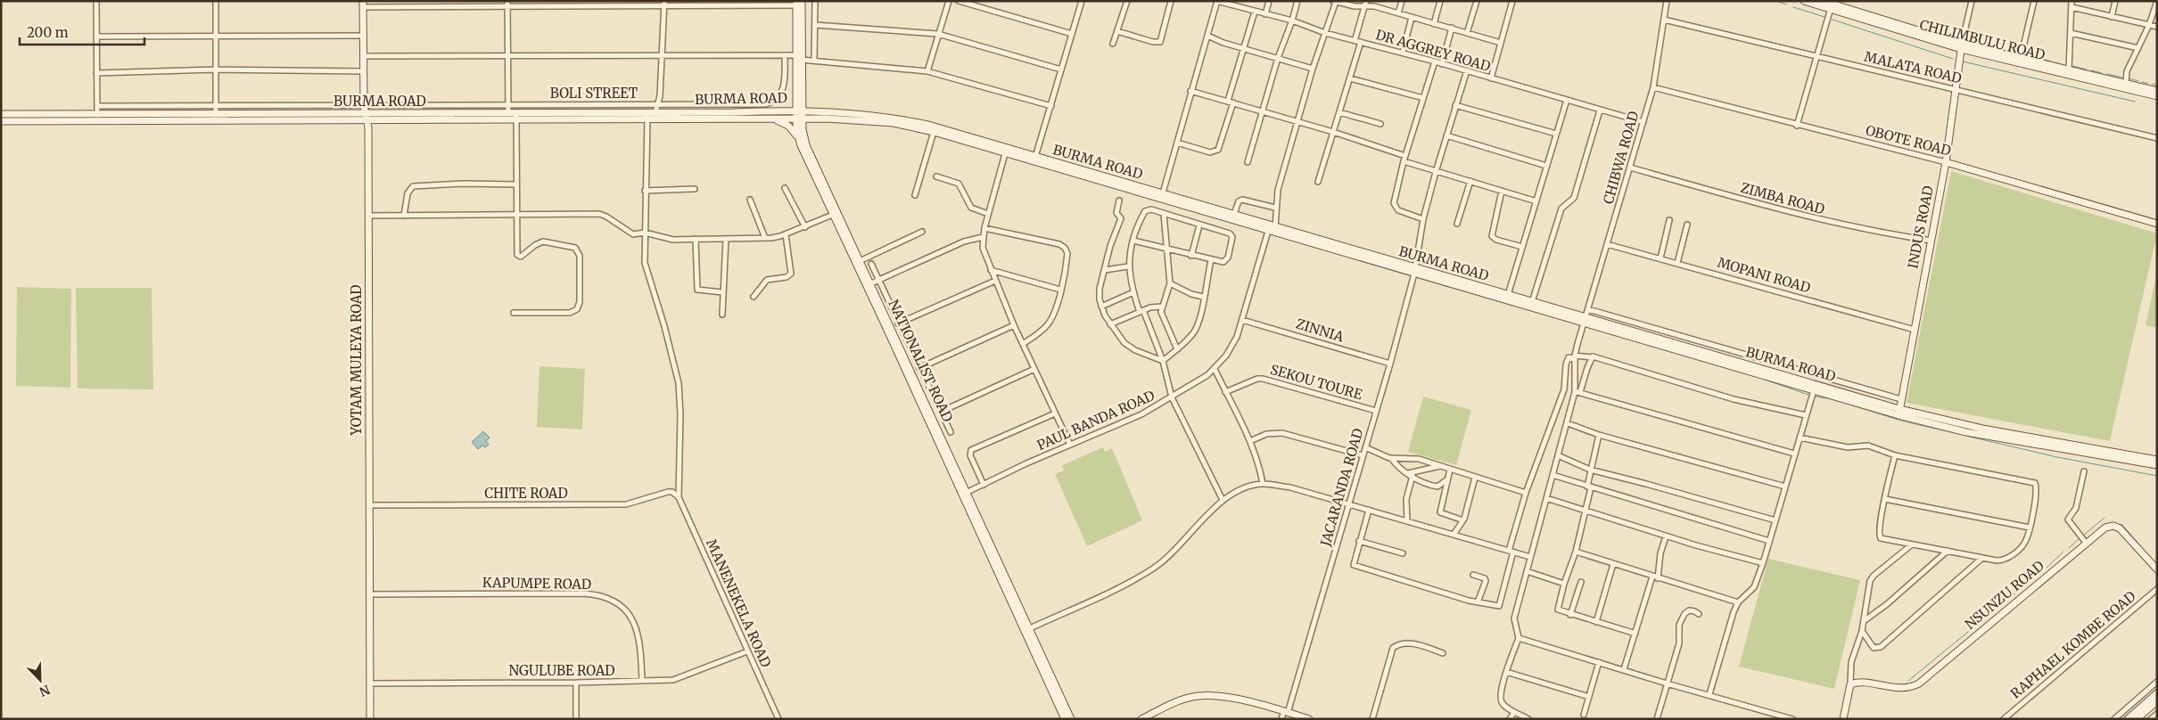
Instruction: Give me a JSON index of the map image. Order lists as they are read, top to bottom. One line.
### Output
{"streets":{"main road":["CHILIMBULU ROAD","BURMA ROAD","OBOTE ROAD","INDUS ROAD","YOTAM MULEYA ROAD","NATIONALIST ROAD","NSUNZU ROAD"],"street":["DR AGGREY ROAD","MALATA ROAD","BOLI STREET","CHIBWA ROAD","ZIMBA ROAD","MOPANI ROAD","ZINNIA","SEKOU TOURE","PAUL BANDA ROAD","JACARANDA ROAD","CHITE ROAD","KAPUMPE ROAD","MANENEKELA ROAD","RAPHAEL KOMBE ROAD","NGULUBE ROAD"]},"crossings":[["CHILIMBULU ROAD","INDUS ROAD"],["DR AGGREY ROAD","CHIBWA ROAD"],["DR AGGREY ROAD","PAUL BANDA ROAD"],["DR AGGREY ROAD","JACARANDA ROAD"],["MALATA ROAD","CHIBWA ROAD"],["MALATA ROAD","INDUS ROAD"],["BOLI STREET","YOTAM MULEYA ROAD"],["BURMA ROAD","CHIBWA ROAD"],["BURMA ROAD","INDUS ROAD"],["BURMA ROAD","YOTAM MULEYA ROAD"],["BURMA ROAD","NATIONALIST ROAD"],["BURMA ROAD","PAUL BANDA ROAD"],["BURMA ROAD","JACARANDA ROAD"],["OBOTE ROAD","CHIBWA ROAD"],["OBOTE ROAD","INDUS ROAD"],["CHIBWA ROAD","ZIMBA ROAD"],["CHIBWA ROAD","MOPANI ROAD"],["ZIMBA ROAD","INDUS ROAD"],["INDUS ROAD","MOPANI ROAD"],["ZINNIA","PAUL BANDA ROAD"],["ZINNIA","JACARANDA ROAD"],["YOTAM MULEYA ROAD","CHITE ROAD"],["YOTAM MULEYA ROAD","KAPUMPE ROAD"],["YOTAM MULEYA ROAD","NGULUBE ROAD"],["NATIONALIST ROAD","PAUL BANDA ROAD"],["SEKOU TOURE","JACARANDA ROAD"],["CHITE ROAD","MANENEKELA ROAD"],["KAPUMPE ROAD","NGULUBE ROAD"],["MANENEKELA ROAD","NGULUBE ROAD"]],"scale_bar":"200 m","north":"bottom right"}
